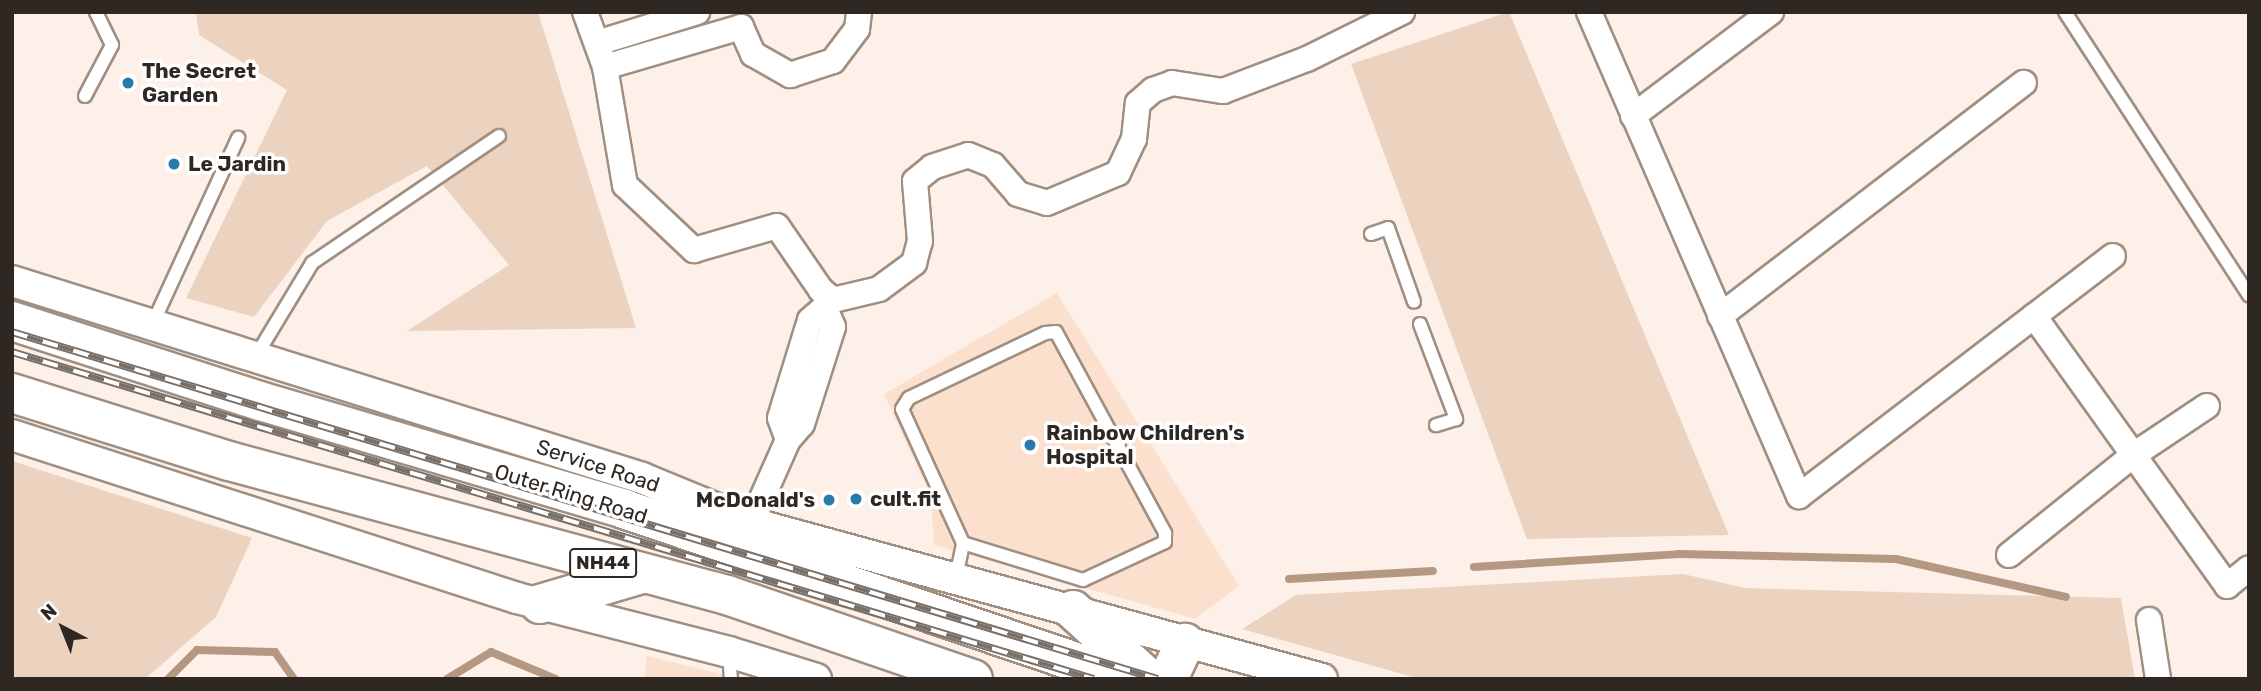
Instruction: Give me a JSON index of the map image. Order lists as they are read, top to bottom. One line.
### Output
{"streets":{"highway":["Outer Ring Road","NH44"],"street":["Service Road"]},"places":["The Secret Garden","Le Jardin","Rainbow Children's Hospital","cult.fit","McDonald's"],"north":"top left"}
